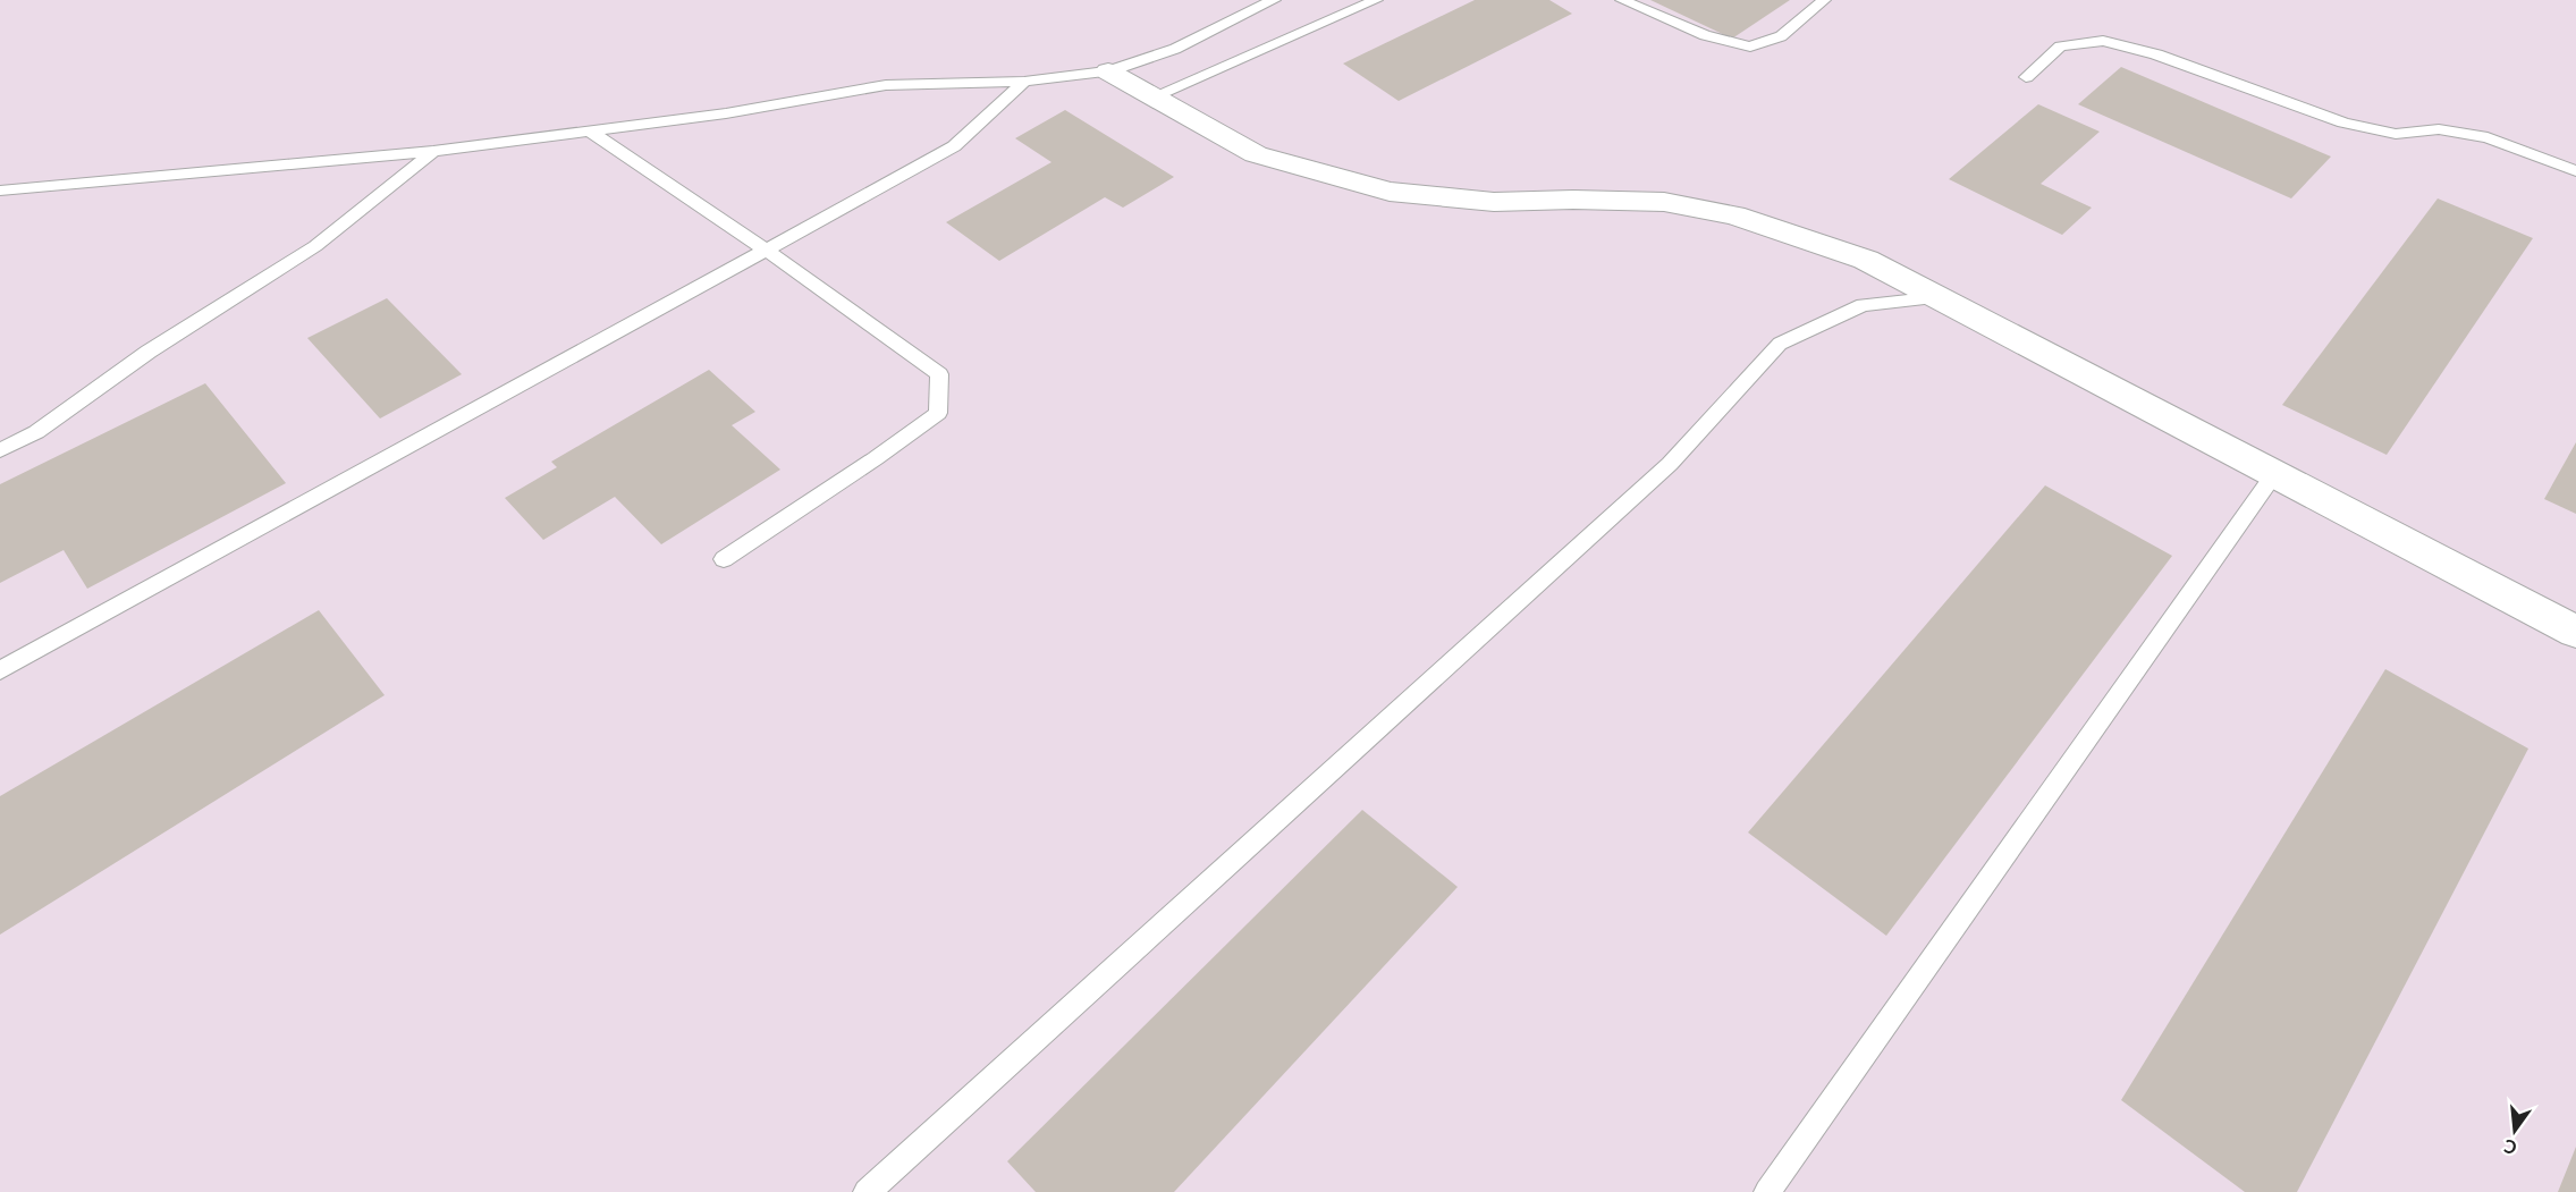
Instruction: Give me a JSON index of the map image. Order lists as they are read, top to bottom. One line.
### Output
{"north":"bottom"}
